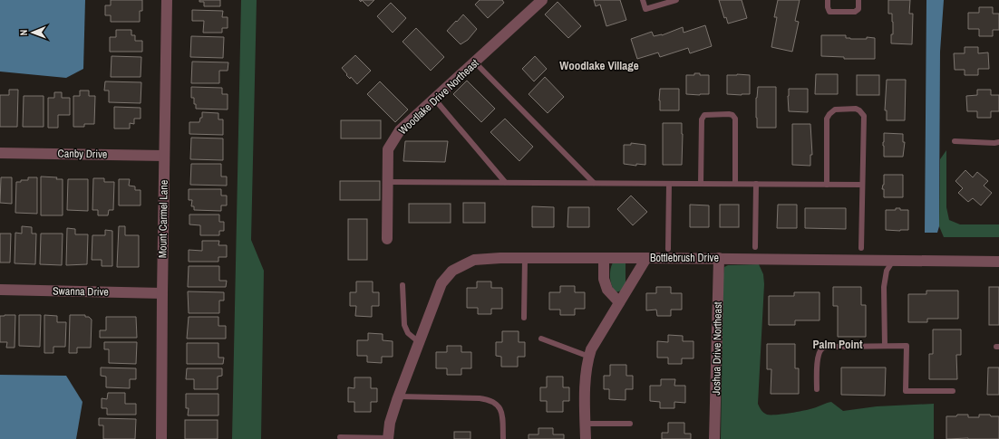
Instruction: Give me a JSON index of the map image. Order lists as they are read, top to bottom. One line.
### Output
{"streets":{"street":["Woodlake Drive Northeast","Canby Drive","Mount Carmel Lane","Bottlebrush Drive","Swanna Drive","Joshua Drive Northeast"]},"crossings":[["Canby Drive","Mount Carmel Lane"],["Mount Carmel Lane","Swanna Drive"],["Bottlebrush Drive","Joshua Drive Northeast"]],"districts":["Woodlake Village","Palm Point"],"north":"left"}
